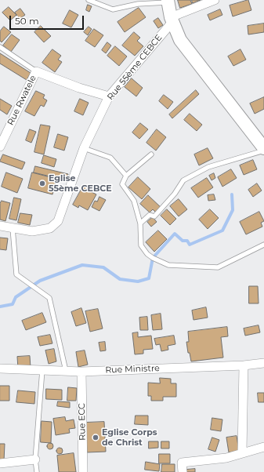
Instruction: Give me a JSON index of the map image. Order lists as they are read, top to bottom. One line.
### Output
{"streets":{"street":["Rue 55ème CEBCE","Rue Rwatele","Rue Ministre","Rue ECC"]},"crossings":[["Rue Ministre","Rue ECC"]],"places":["Eglise 55ème CEBCE","Eglise Corps de Christ"],"scale_bar":"50 m"}
